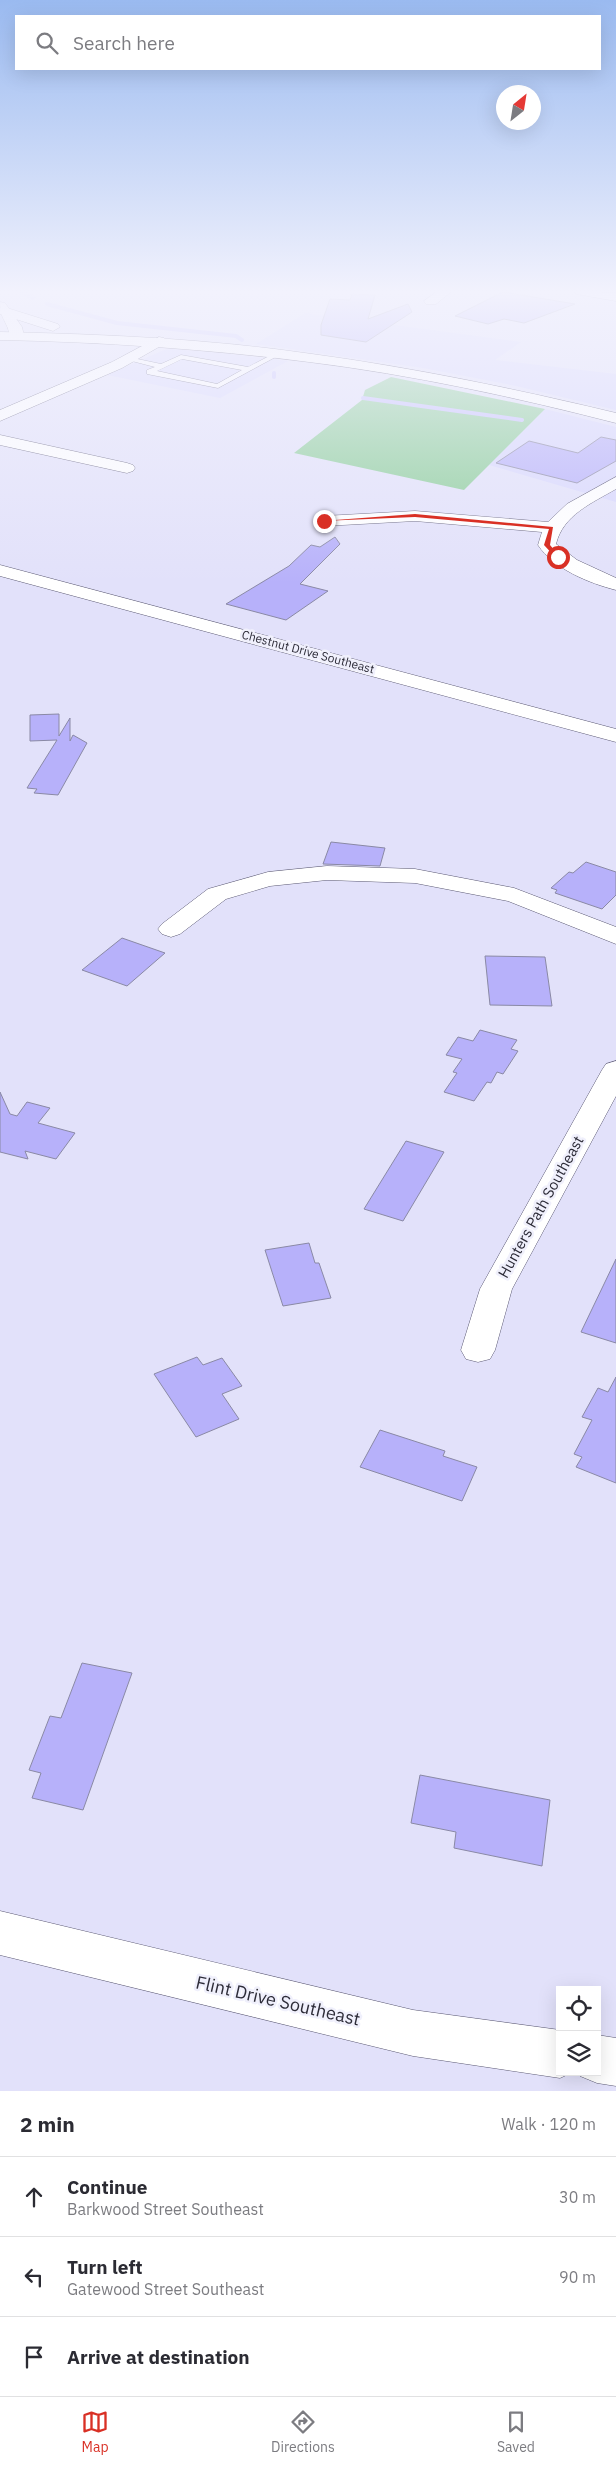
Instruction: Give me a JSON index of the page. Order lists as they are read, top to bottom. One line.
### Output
{"streets":{"street":["Chestnut Drive Southeast","Hunters Path Southeast","Flint Drive Southeast"]},"north":"top right","page":{"search":"Search here","heading":["2 min","Walk · 120 m"],"list":[["Continue","Barkwood Street Southeast","30 m"],["Turn left","Gatewood Street Southeast","90 m"],"Arrive at destination"],"nav":["Map","Directions","Saved"]}}
